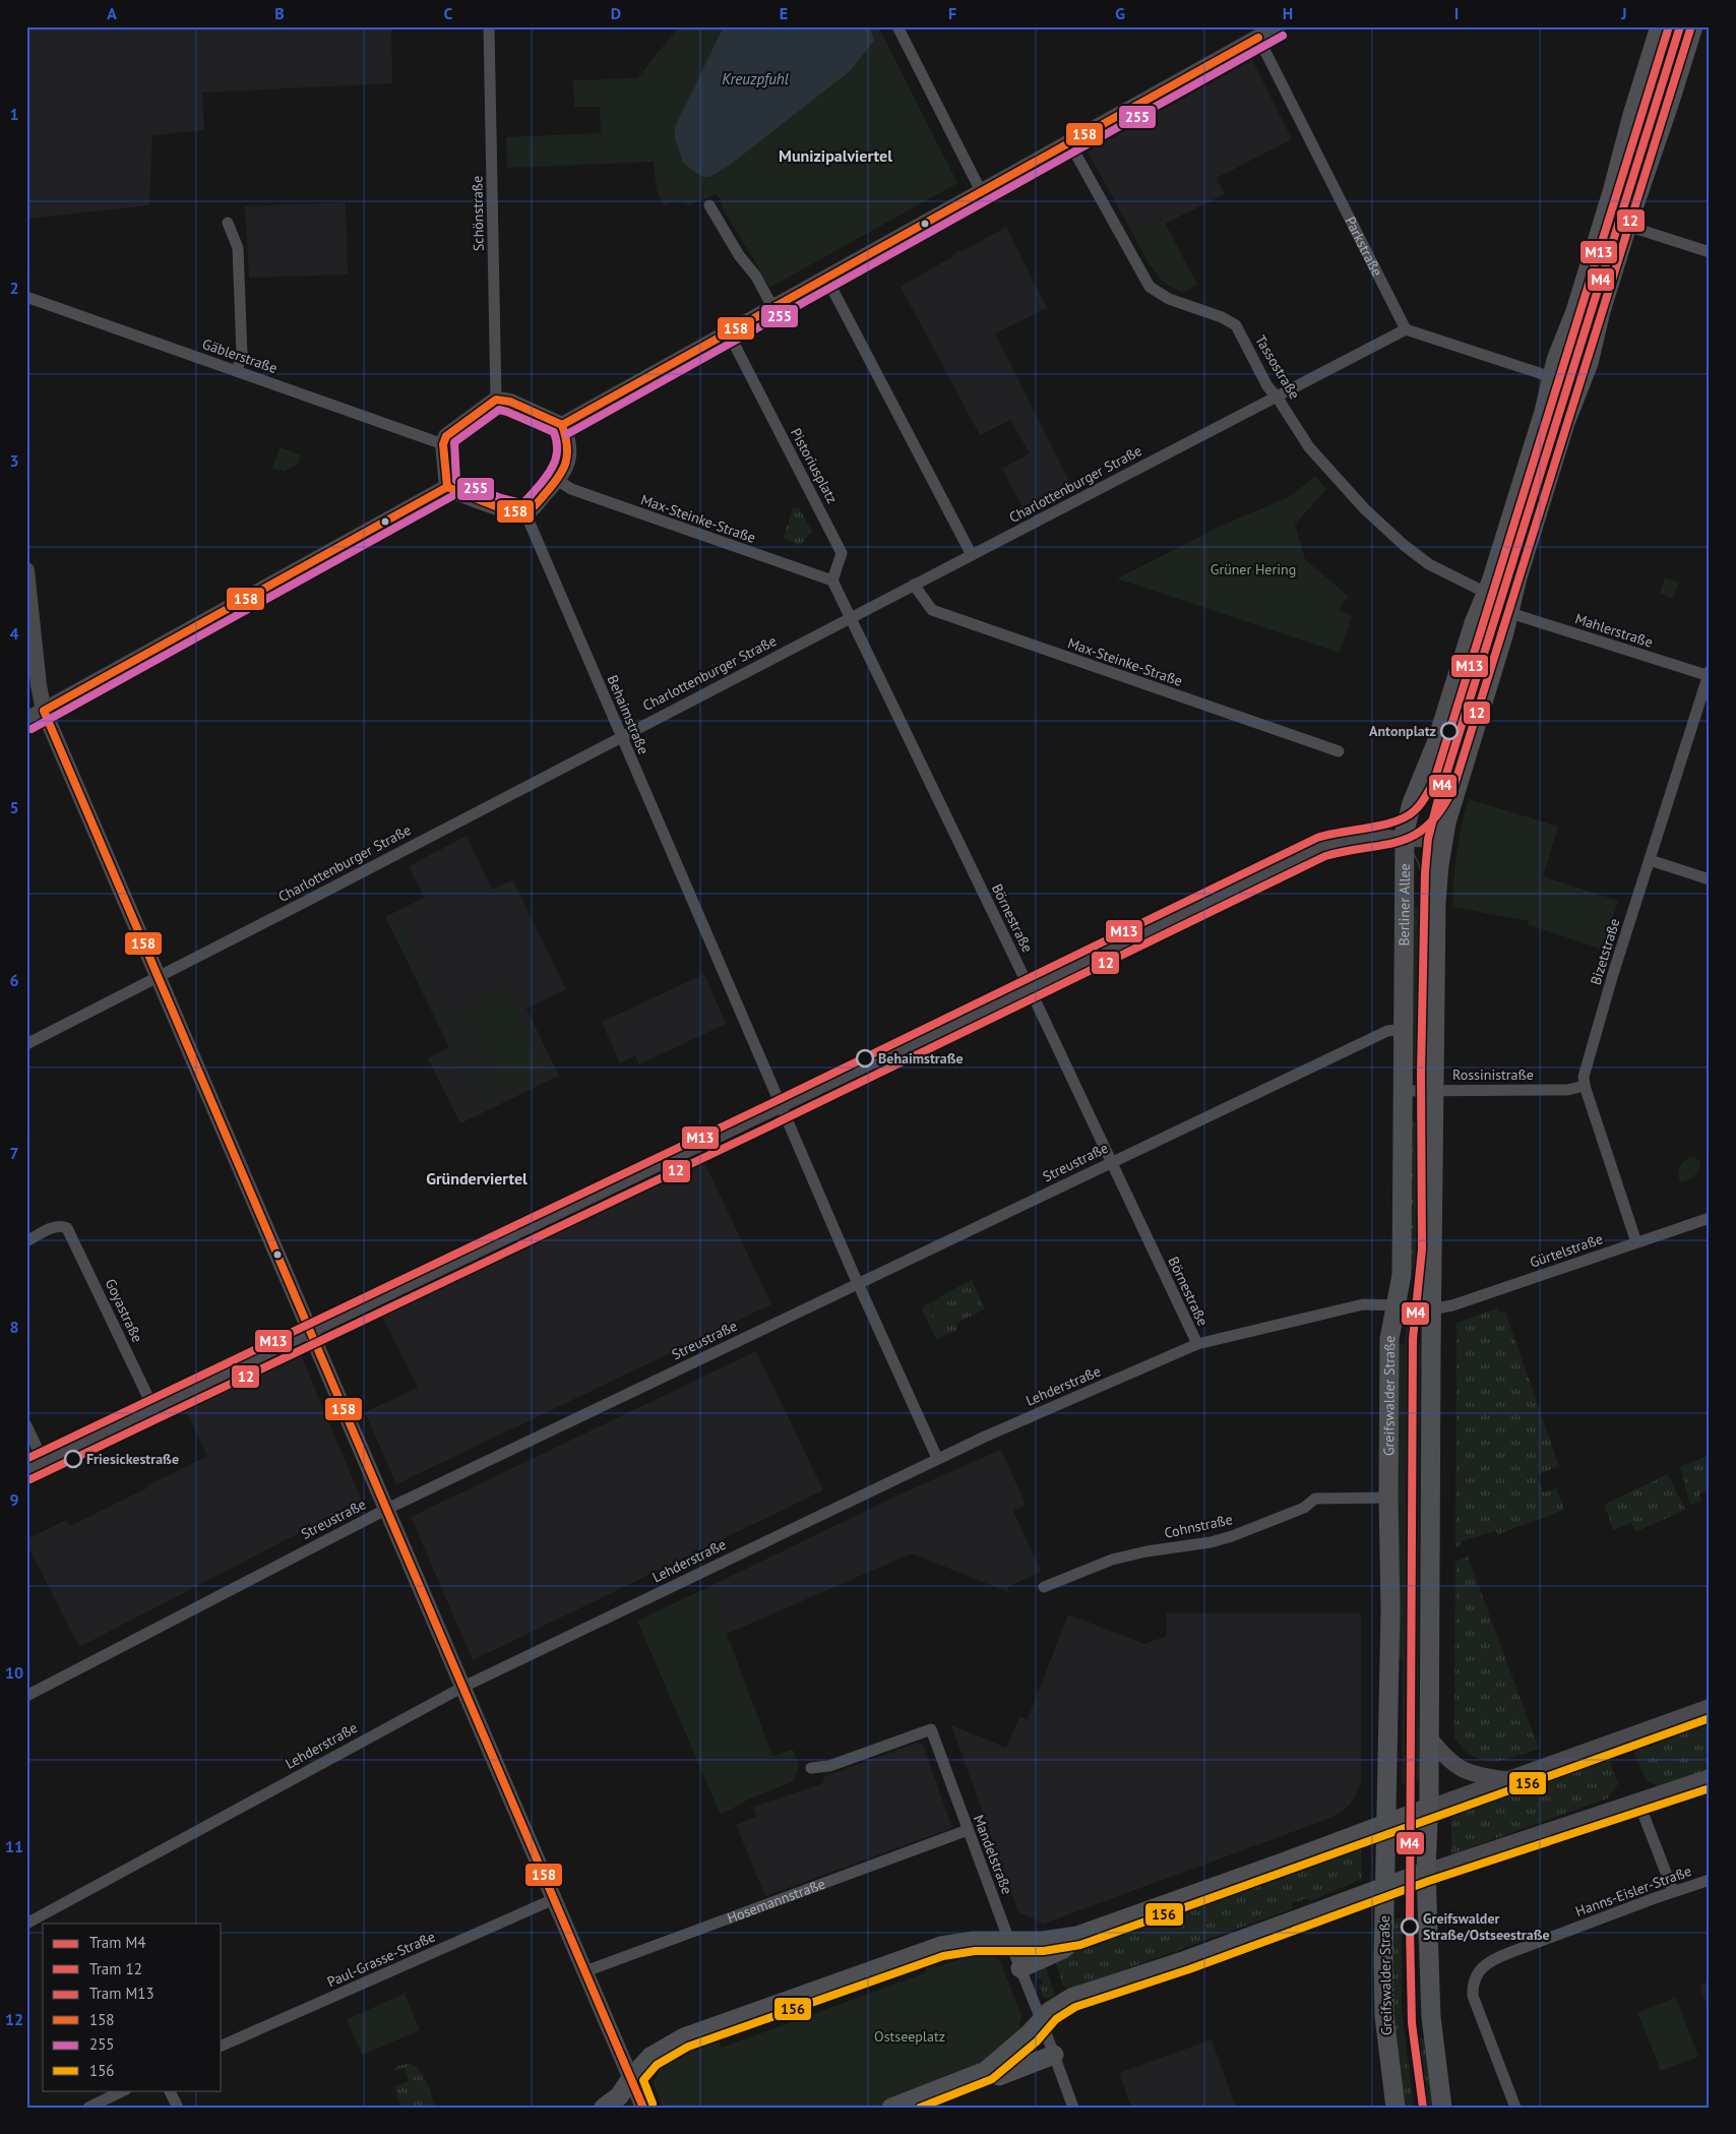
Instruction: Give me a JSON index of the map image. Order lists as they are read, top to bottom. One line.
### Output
{"streets":{"main road":["Berliner Allee","Greifswalder Straße"],"street":["Schönstraße","Parkstraße","Gäblerstraße","Tassostraße","Pistoriusplatz","Charlottenburger Straße","Max-Steinke-Straße","Mahlerstraße","Behaimstraße","Börnestraße","Bizetstraße","Rossinistraße","Streustraße","Gürtelstraße","Goyastraße","Lehderstraße","Cohnstraße","Mandelstraße","Hanns-Eisler-Straße","Hosemannstraße","Paul-Grasse-Straße"]},"crossings":[["Schönstraße","Gäblerstraße"],["Schönstraße","Max-Steinke-Straße"],["Schönstraße","Behaimstraße"],["Parkstraße","Charlottenburger Straße"],["Gäblerstraße","Max-Steinke-Straße"],["Gäblerstraße","Behaimstraße"],["Tassostraße","Charlottenburger Straße"],["Tassostraße","Berliner Allee"],["Pistoriusplatz","Max-Steinke-Straße"],["Charlottenburger Straße","Max-Steinke-Straße"],["Charlottenburger Straße","Behaimstraße"],["Charlottenburger Straße","Börnestraße"],["Max-Steinke-Straße","Behaimstraße"],["Mahlerstraße","Bizetstraße"],["Behaimstraße","Streustraße"],["Behaimstraße","Lehderstraße"],["Berliner Allee","Rossinistraße"],["Berliner Allee","Streustraße"],["Berliner Allee","Lehderstraße"],["Berliner Allee","Greifswalder Straße"],["Börnestraße","Streustraße"],["Börnestraße","Lehderstraße"],["Bizetstraße","Rossinistraße"],["Bizetstraße","Gürtelstraße"],["Lehderstraße","Greifswalder Straße"],["Greifswalder Straße","Cohnstraße"],["Mandelstraße","Hosemannstraße"]],"districts":["Munizipalviertel","Gründerviertel"],"water":["Kreuzpfuhl"],"parks":["Grüner Hering","Ostseeplatz"],"places":["Antonplatz","Behaimstraße","Friesickestraße","Greifswalder Straße/Ostseestraße"],"lines":["tram line M4","tram line M13","tram line 12","transit line 255","transit line 158","transit line 156"],"legend":["Tram M4","Tram 12","Tram M13","158","255","156"],"grid":{"columns":["A","B","C","D","E","F","G","H","I","J"],"rows":["1","2","3","4","5","6","7","8","9","10","11","12"]}}
